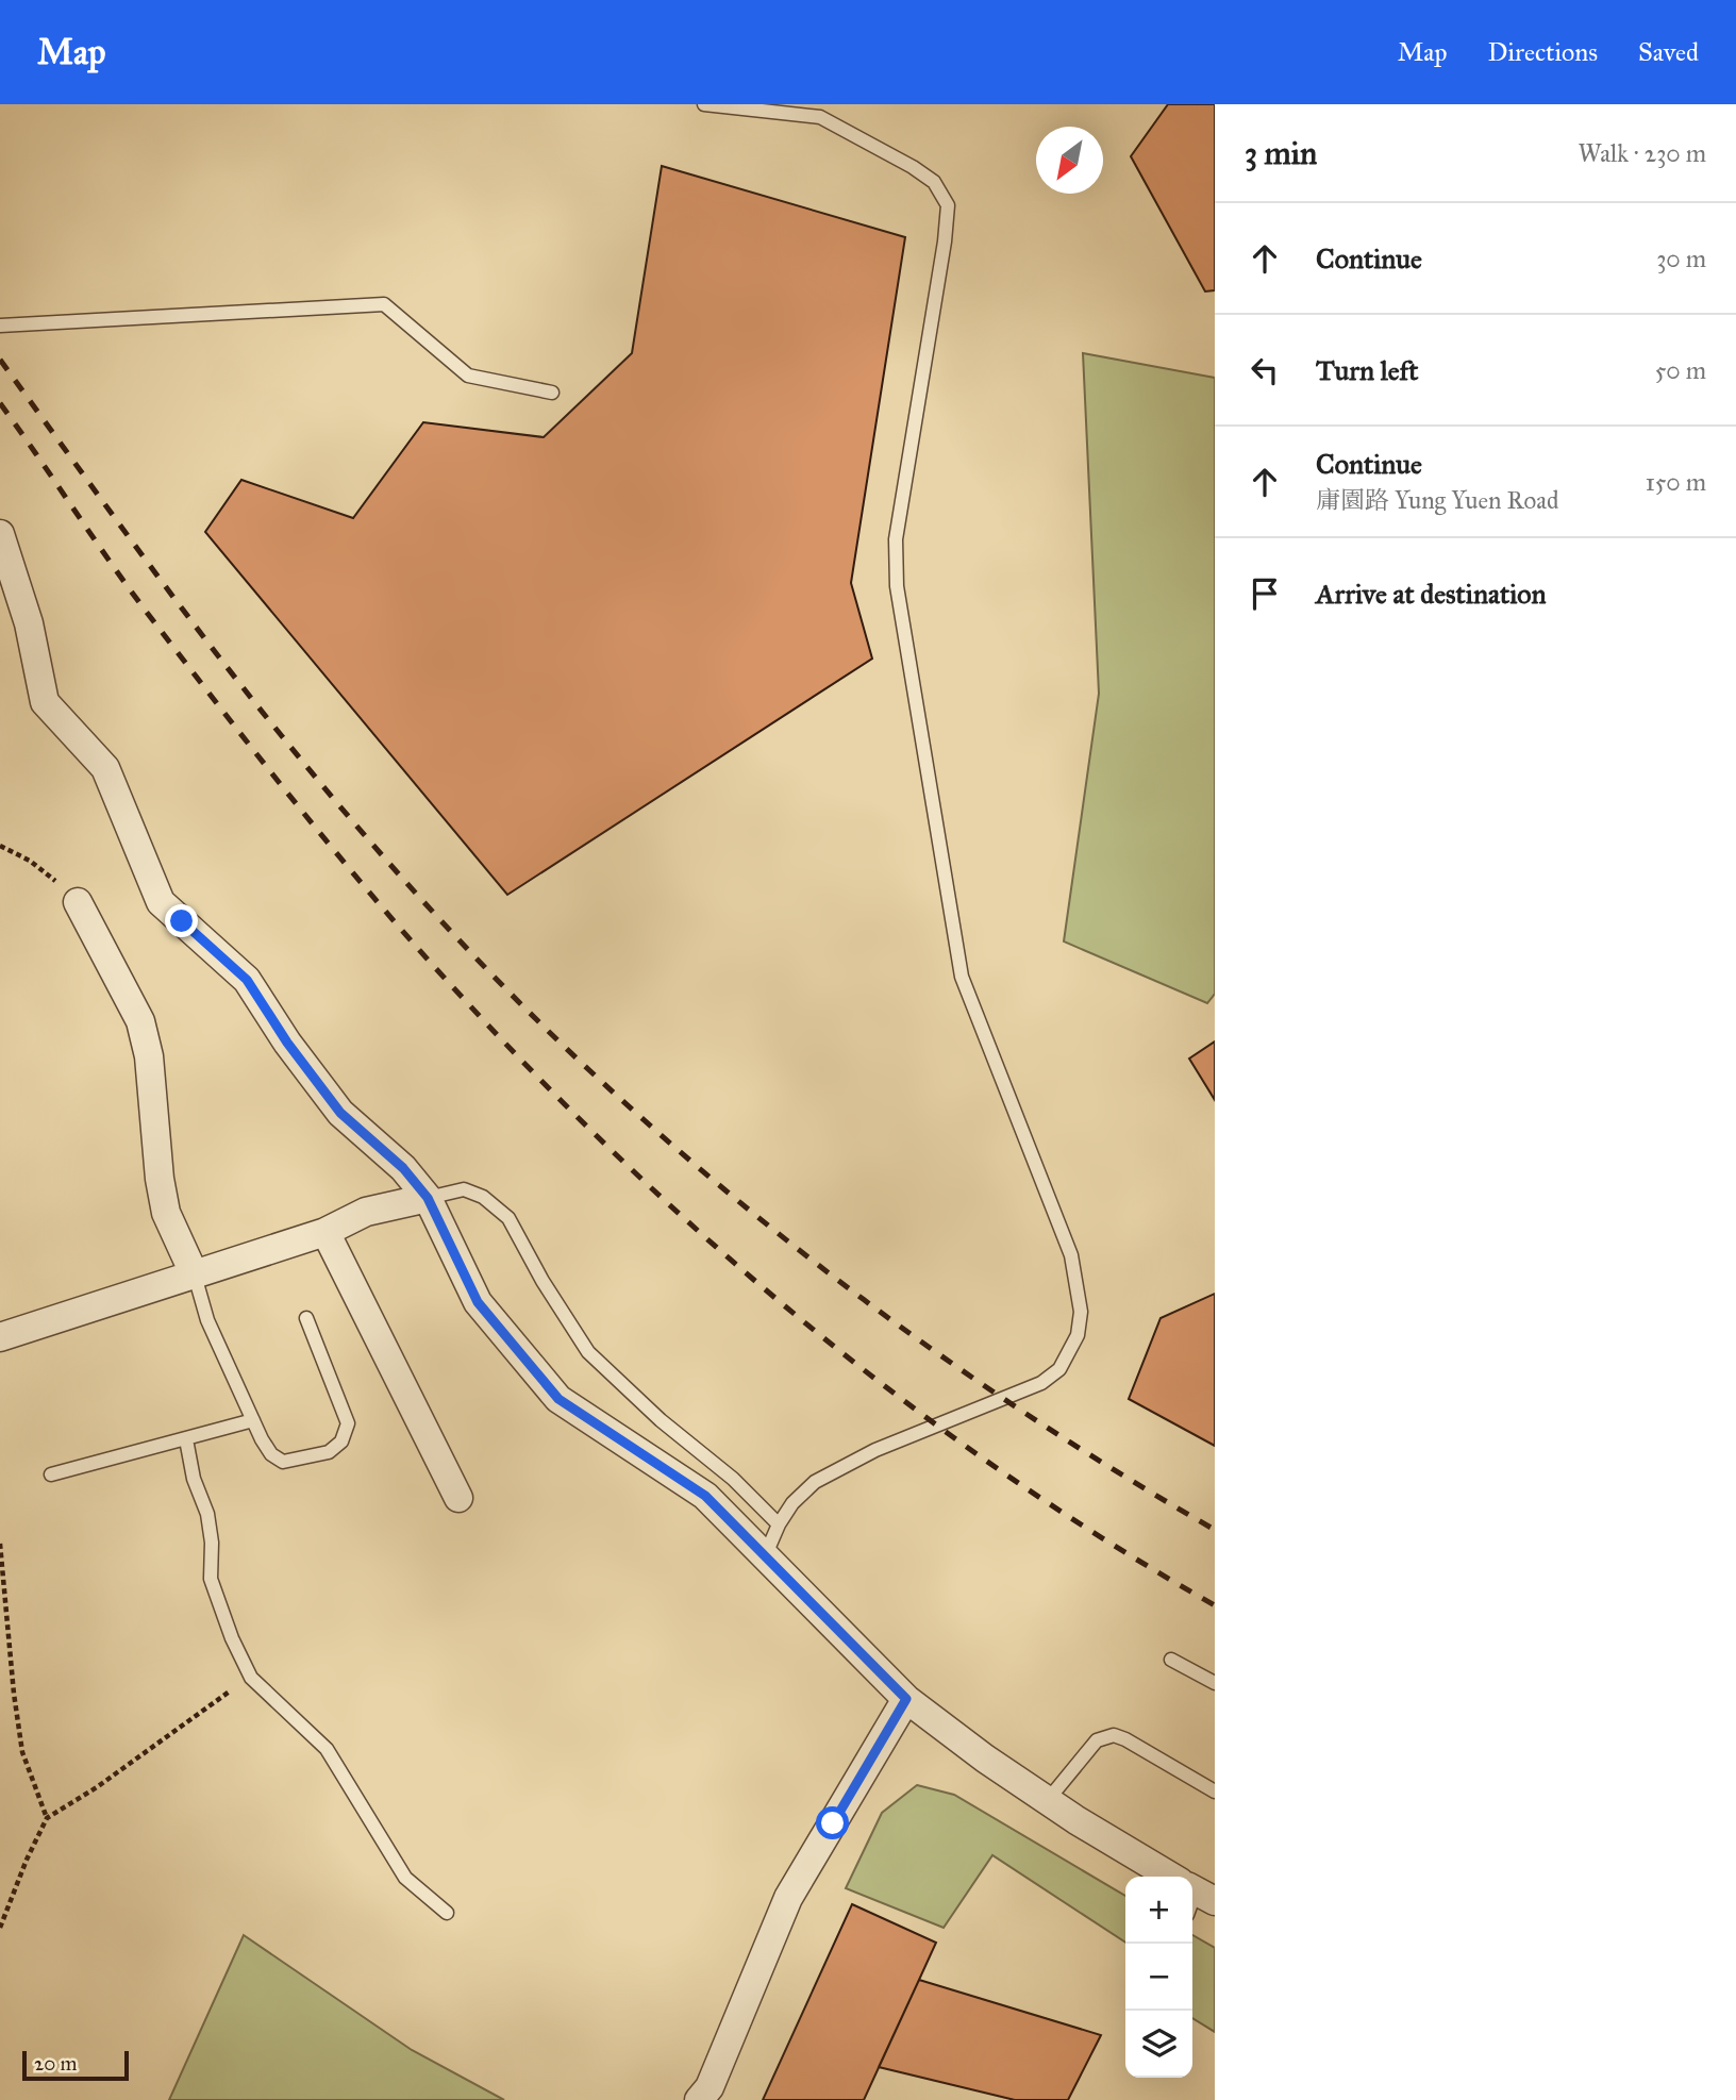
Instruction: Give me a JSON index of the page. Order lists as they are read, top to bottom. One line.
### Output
{"scale_bar":"20 m","north":"bottom left","page":{"header":"Map","nav":["Map","Directions","Saved"],"heading":["3 min","Walk · 230 m"],"list":[["Continue","30 m"],["Turn left","50 m"],["Continue","庸園路 Yung Yuen Road","150 m"],"Arrive at destination"],"map_buttons":["+","−"],"scale":"20 m"}}
